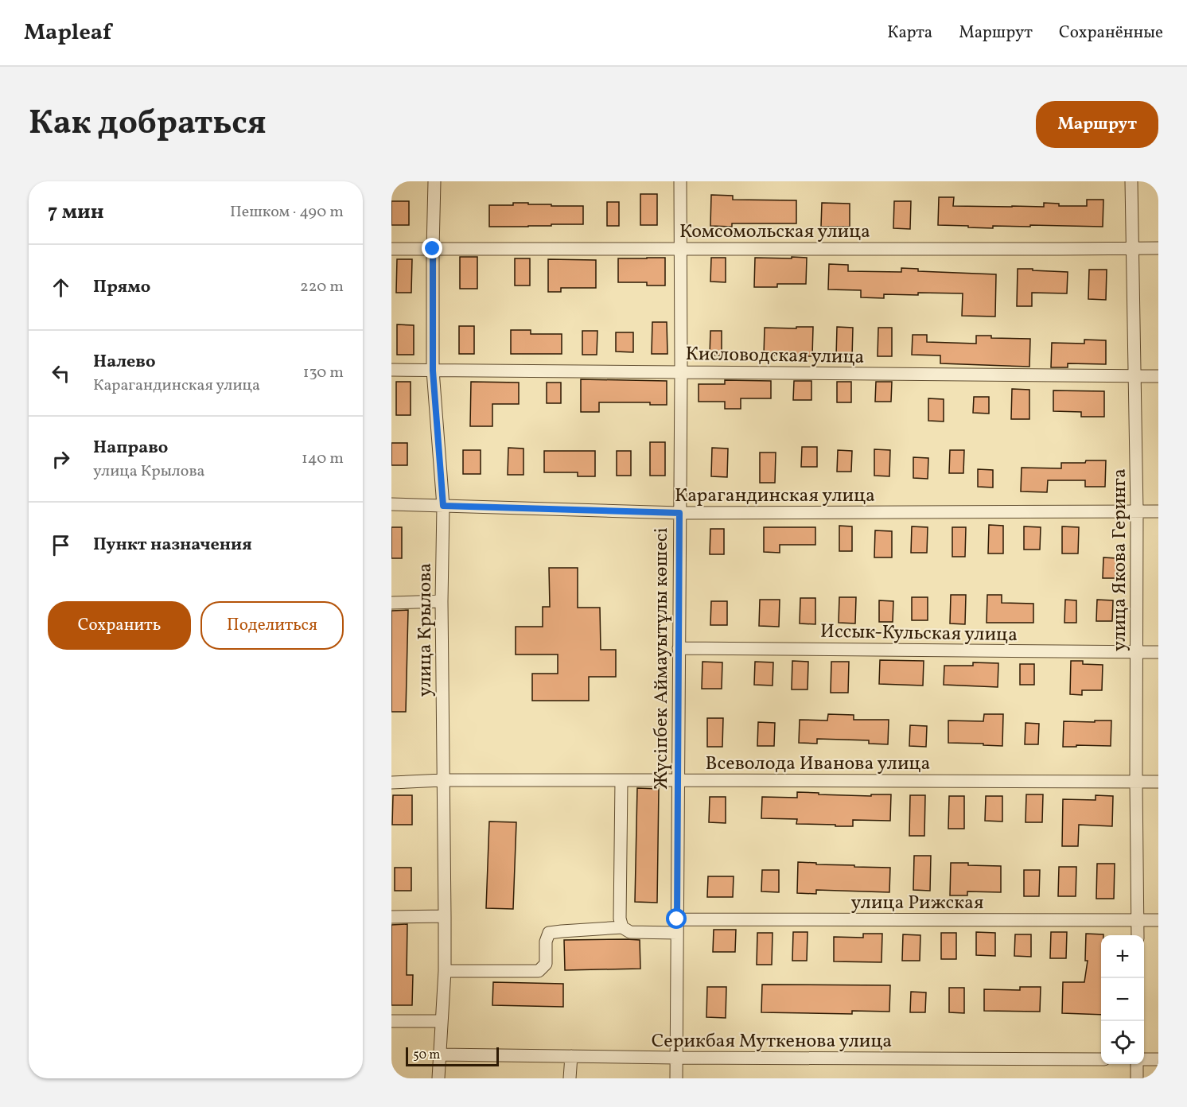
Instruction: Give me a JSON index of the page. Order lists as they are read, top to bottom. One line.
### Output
{"streets":{"street":["Комсомольская улица","Кисловодская улица","Карагандинская улица","улица Якова Геринга","улица Крылова","Иссык-Кульская улица","Жүсіпбек Аймауытұлы көшесі","Всеволода Иванова улица","улица Рижская","Серикбая Муткенова улица"]},"crossings":[["Комсомольская улица","улица Якова Геринга"],["Комсомольская улица","улица Крылова"],["Комсомольская улица","Жүсіпбек Аймауытұлы көшесі"],["Кисловодская улица","улица Якова Геринга"],["Кисловодская улица","улица Крылова"],["Кисловодская улица","Жүсіпбек Аймауытұлы көшесі"],["Карагандинская улица","улица Якова Геринга"],["Карагандинская улица","улица Крылова"],["Карагандинская улица","Жүсіпбек Аймауытұлы көшесі"],["улица Якова Геринга","Иссык-Кульская улица"],["улица Якова Геринга","Всеволода Иванова улица"],["улица Якова Геринга","улица Рижская"],["улица Крылова","Всеволода Иванова улица"],["улица Крылова","Серикбая Муткенова улица"],["Иссык-Кульская улица","Жүсіпбек Аймауытұлы көшесі"],["Жүсіпбек Аймауытұлы көшесі","Всеволода Иванова улица"],["Жүсіпбек Аймауытұлы көшесі","улица Рижская"],["Жүсіпбек Аймауытұлы көшесі","Серикбая Муткенова улица"]],"scale_bar":"50 m","page":{"header":"Mapleaf","nav":["Карта","Маршрут","Сохранённые"],"title":"Как добраться","buttons":["Маршрут",["Сохранить","Поделиться"]],"heading":["7 мин","Пешком · 490 m"],"list":[["Прямо","220 m"],["Налево","Карагандинская улица","130 m"],["Направо","улица Крылова","140 m"],"Пункт назначения"],"map_buttons":["+","−"],"scale":"50 m"}}
